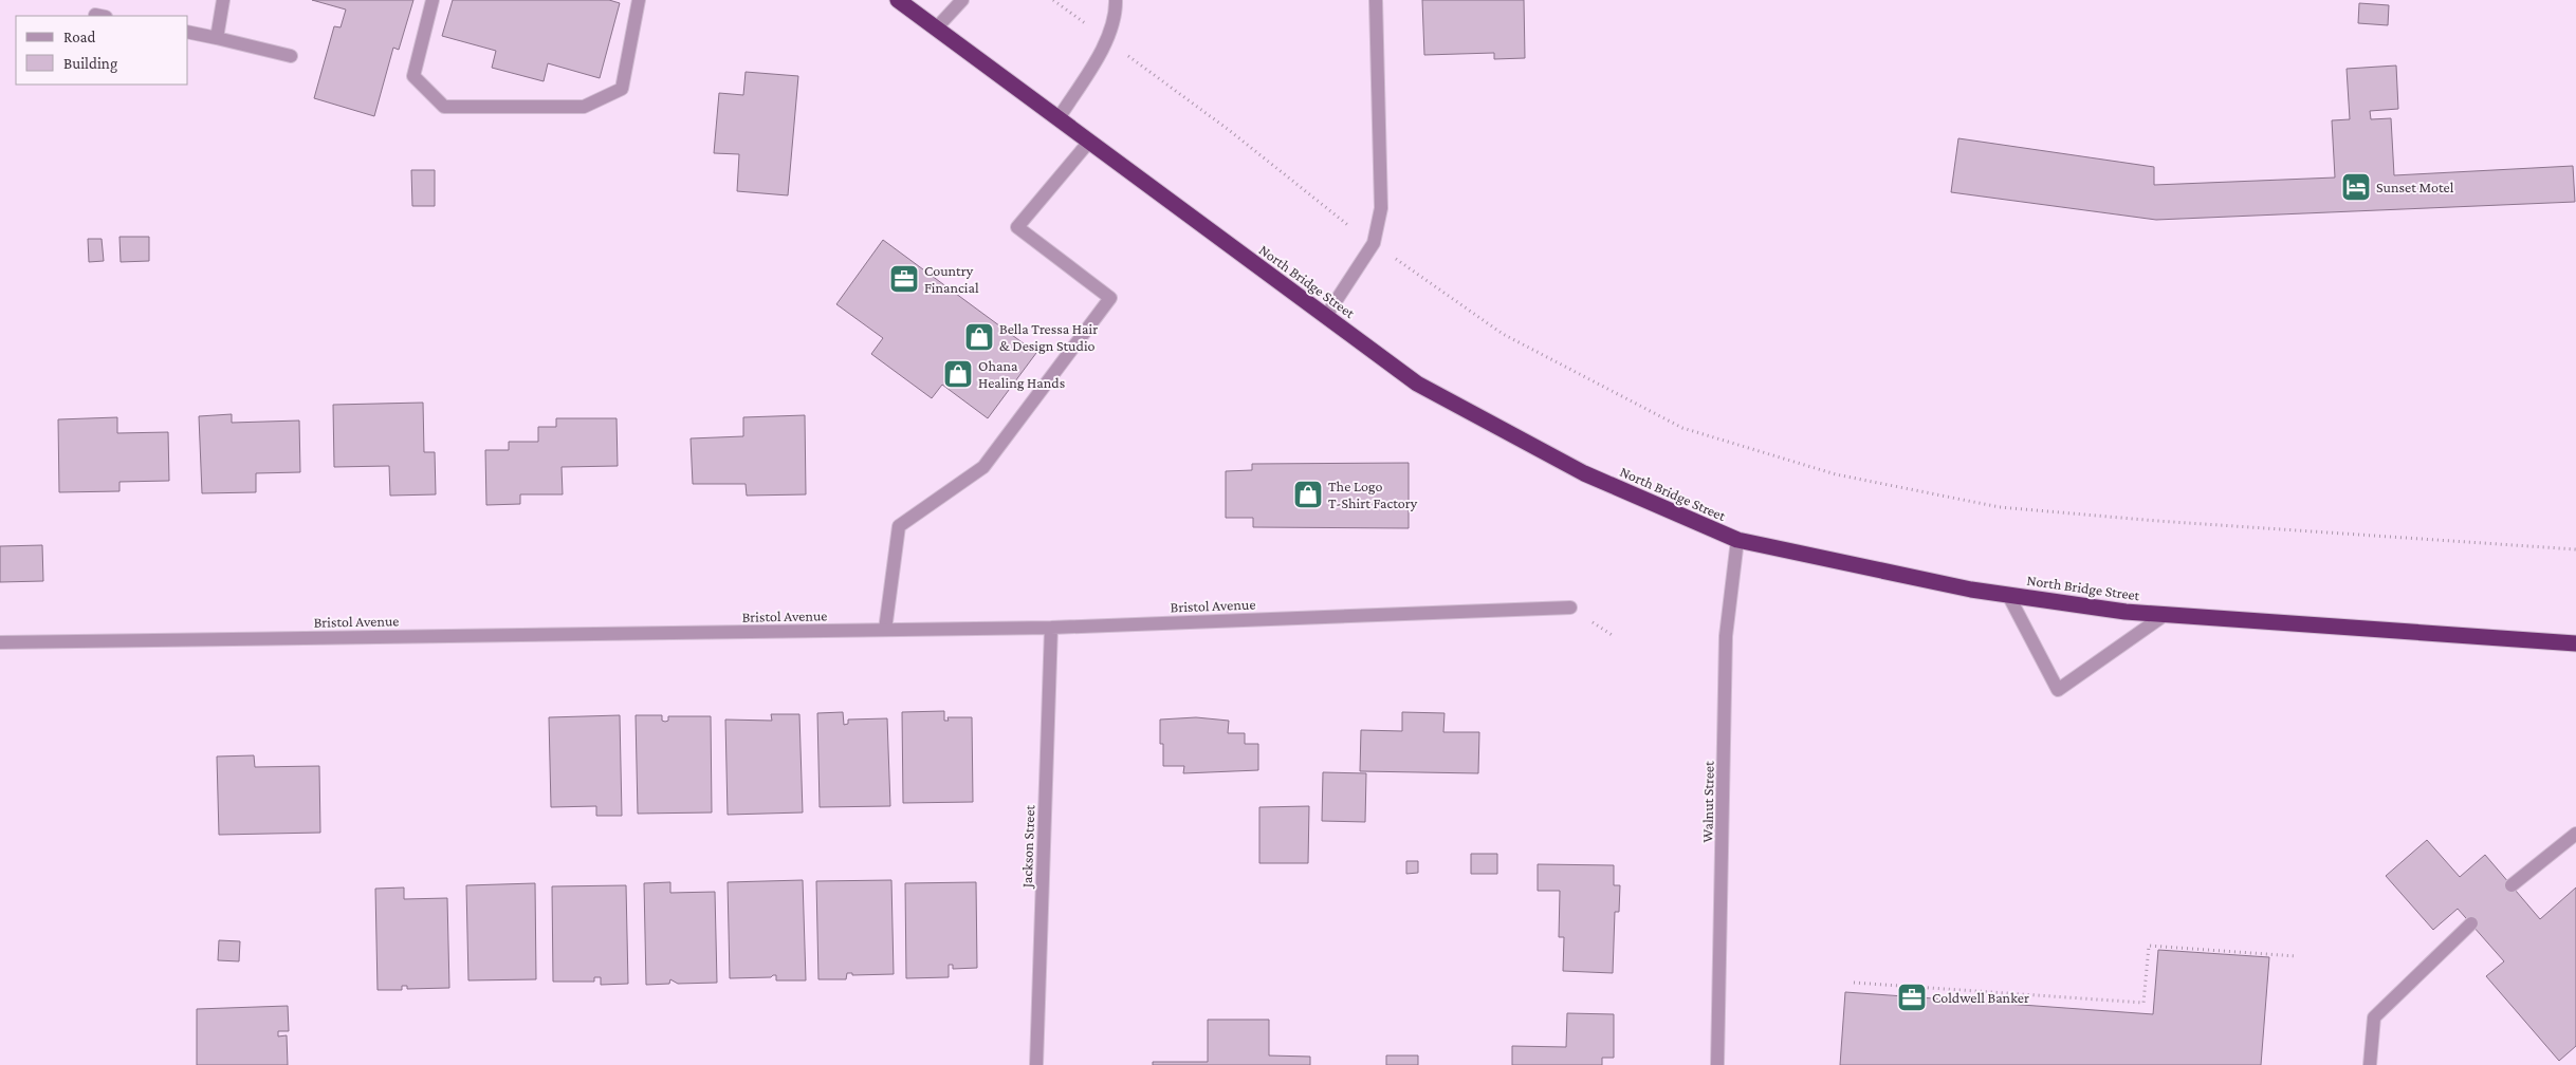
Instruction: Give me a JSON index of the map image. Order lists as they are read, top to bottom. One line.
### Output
{"streets":{"highway":["North Bridge Street"],"street":["Bristol Avenue","Walnut Street","Jackson Street"]},"crossings":[["North Bridge Street","Walnut Street"],["Bristol Avenue","Jackson Street"]],"places":{"hotel":["Sunset Motel"],"office":["Country Financial","Coldwell Banker"],"shop":["Bella Tressa Hair & Design Studio","Ohana Healing Hands","The Logo T-Shirt Factory"]},"legend":["Road","Building"]}
